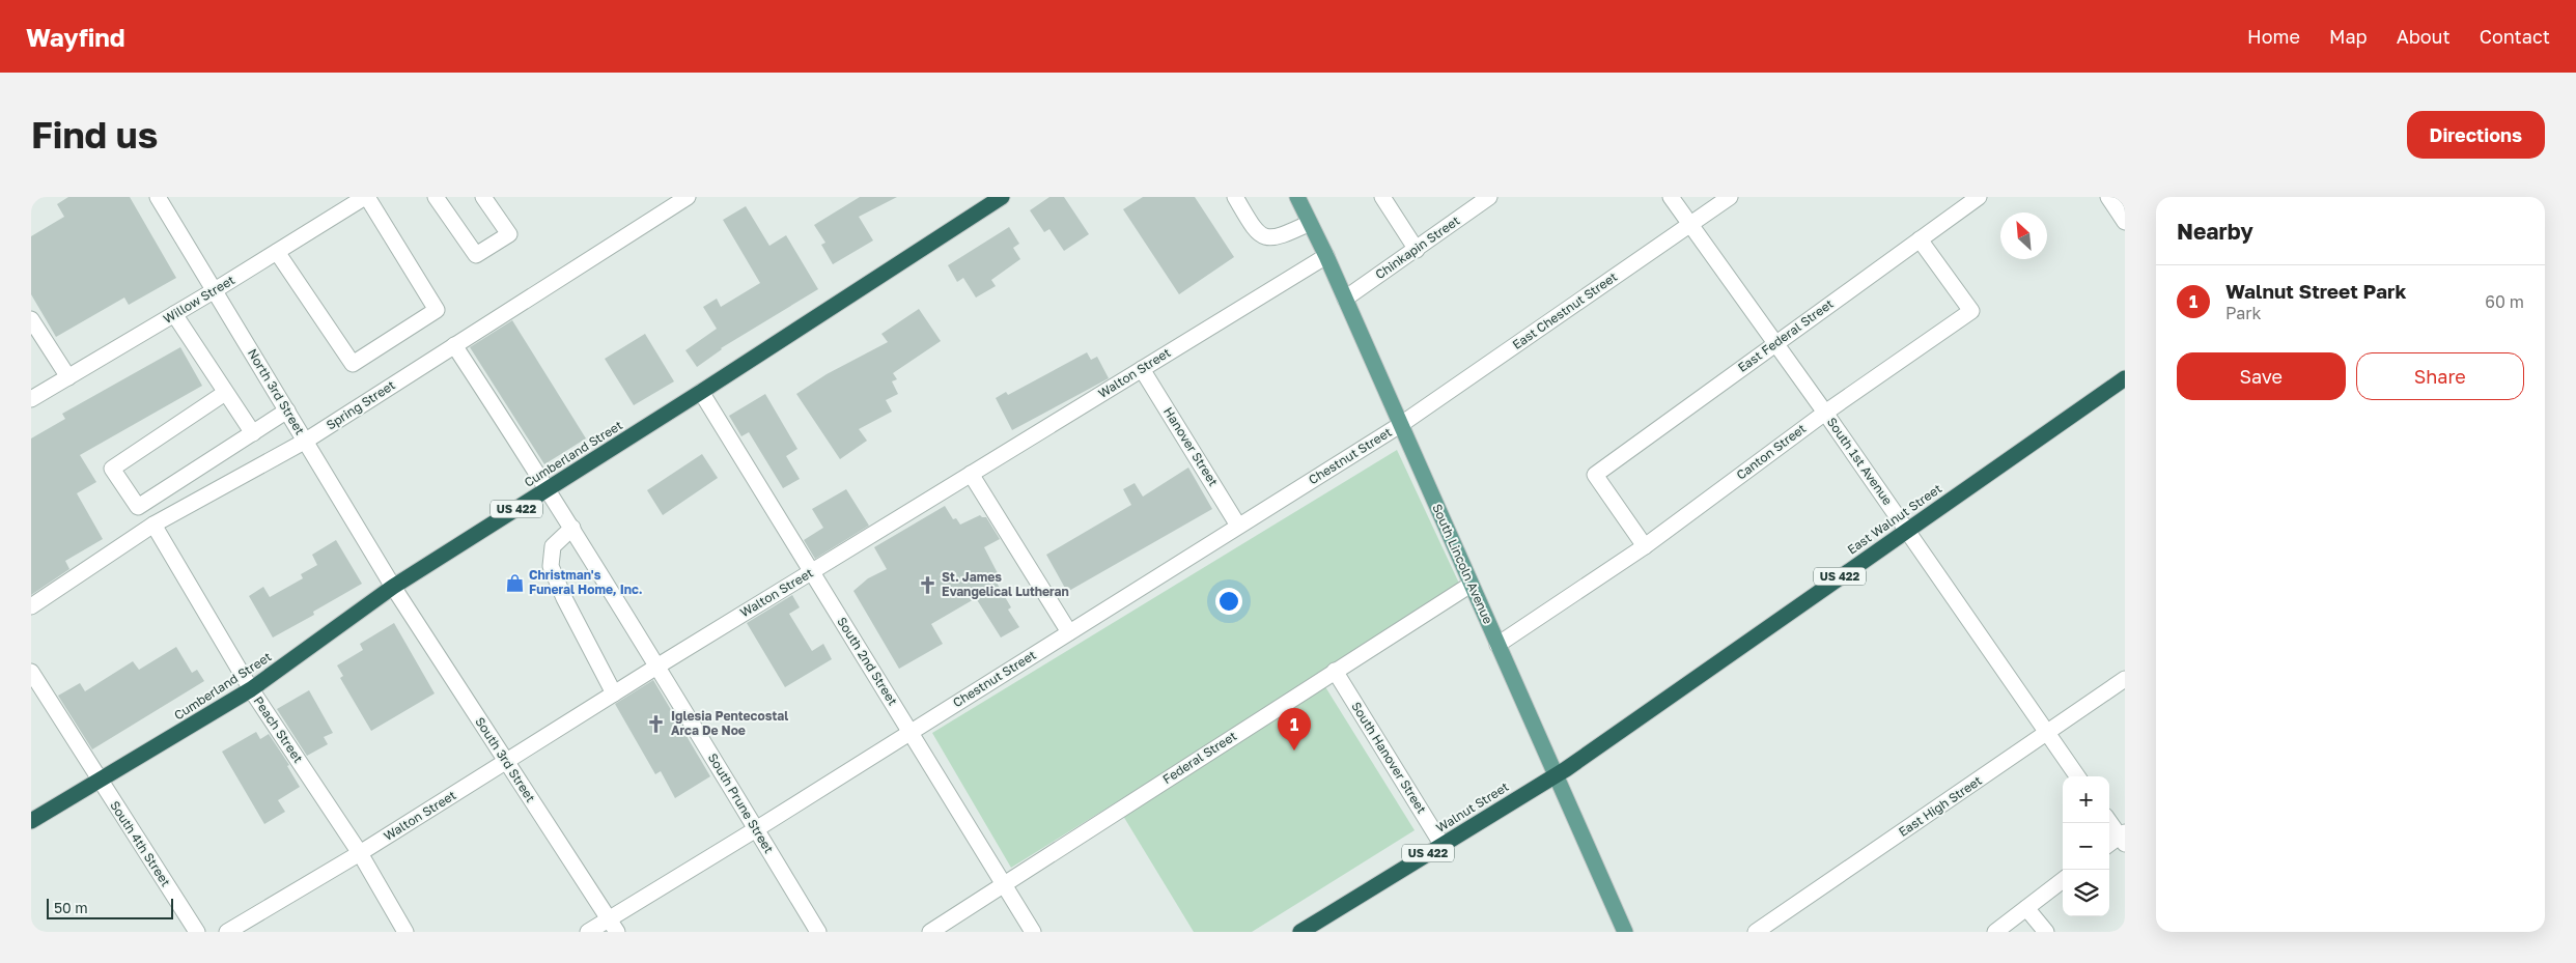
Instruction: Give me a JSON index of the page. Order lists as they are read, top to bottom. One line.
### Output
{"streets":{"highway":["Cumberland Street","US 422","East Walnut Street","Walnut Street"],"main road":["South Lincoln Avenue"],"street":["Chinkapin Street","Willow Street","East Chestnut Street","East Federal Street","Walton Street","North 3rd Street","Spring Street","Hanover Street","Canton Street","Chestnut Street","South 1st Avenue","South 2nd Street","Peach Street","Federal Street","South Hanover Street","South 3rd Street","South Prune Street","East High Street","South 4th Street"]},"crossings":[["Chinkapin Street","South Lincoln Avenue"],["Willow Street","North 3rd Street"],["East Chestnut Street","Chestnut Street"],["East Chestnut Street","South 1st Avenue"],["East Chestnut Street","South Lincoln Avenue"],["East Federal Street","Canton Street"],["East Federal Street","South 1st Avenue"],["Walton Street","Hanover Street"],["Walton Street","South Lincoln Avenue"],["Walton Street","South 2nd Street"],["Walton Street","Peach Street"],["Walton Street","South 3rd Street"],["Walton Street","South Prune Street"],["North 3rd Street","Spring Street"],["North 3rd Street","Cumberland Street"],["North 3rd Street","South 3rd Street"],["Spring Street","Peach Street"],["Spring Street","South Prune Street"],["Hanover Street","Chestnut Street"],["Canton Street","South 1st Avenue"],["Canton Street","South Lincoln Avenue"],["Cumberland Street","South 2nd Street"],["Cumberland Street","Peach Street"],["Cumberland Street","South 3rd Street"],["Cumberland Street","South Prune Street"],["Cumberland Street","South 4th Street"],["Chestnut Street","South Lincoln Avenue"],["Chestnut Street","South 2nd Street"],["Chestnut Street","South 3rd Street"],["Chestnut Street","South Prune Street"],["South 1st Avenue","East Walnut Street"],["South 1st Avenue","East High Street"],["East Walnut Street","South Lincoln Avenue"],["East Walnut Street","Walnut Street"],["South Lincoln Avenue","Federal Street"],["South Lincoln Avenue","Walnut Street"],["South 2nd Street","Federal Street"],["Federal Street","South Hanover Street"],["South Hanover Street","Walnut Street"]],"places":{"shop":["Christman's Funeral Home, Inc."],"church":["St. James Evangelical Lutheran","Iglesia Pentecostal Arca De Noe"]},"scale_bar":"50 m","north":"top left","page":{"header":"Wayfind","nav":["Home","Map","About","Contact"],"buttons":["Directions",["Save","Share"]],"title":"Find us","heading":"Nearby","list":[{"mark":"1","name":"Walnut Street Park","note":"Park","value":"60 m"}],"pins":"1","map_buttons":["+","−"],"scale":"50 m"}}
